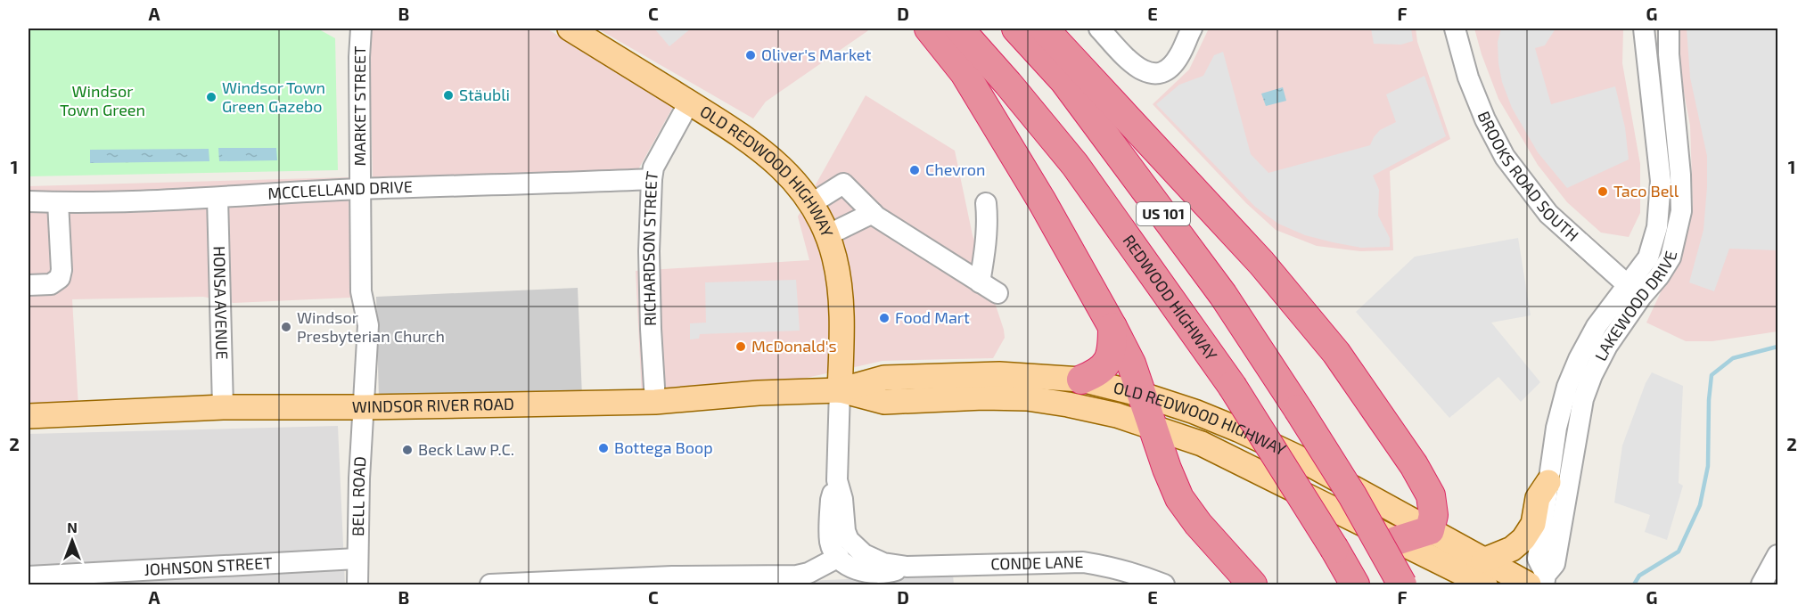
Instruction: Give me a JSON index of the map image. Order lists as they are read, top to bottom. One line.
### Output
{"streets":{"highway":["US 101","REDWOOD HIGHWAY"],"main road":["OLD REDWOOD HIGHWAY","WINDSOR RIVER ROAD"],"street":["MARKET STREET","BROOKS ROAD SOUTH","MCCLELLAND DRIVE","RICHARDSON STREET","HONSA AVENUE","LAKEWOOD DRIVE","BELL ROAD","CONDE LANE","JOHNSON STREET"]},"crossings":[["MARKET STREET","MCCLELLAND DRIVE"],["MARKET STREET","WINDSOR RIVER ROAD"],["MARKET STREET","BELL ROAD"],["BROOKS ROAD SOUTH","LAKEWOOD DRIVE"],["OLD REDWOOD HIGHWAY","RICHARDSON STREET"],["OLD REDWOOD HIGHWAY","LAKEWOOD DRIVE"],["OLD REDWOOD HIGHWAY","WINDSOR RIVER ROAD"],["OLD REDWOOD HIGHWAY","CONDE LANE"],["MCCLELLAND DRIVE","RICHARDSON STREET"],["MCCLELLAND DRIVE","HONSA AVENUE"],["RICHARDSON STREET","WINDSOR RIVER ROAD"],["HONSA AVENUE","WINDSOR RIVER ROAD"],["WINDSOR RIVER ROAD","BELL ROAD"],["WINDSOR RIVER ROAD","CONDE LANE"],["BELL ROAD","JOHNSON STREET"]],"parks":["Windsor Town Green"],"places":["Oliver's Market","Stäubli","Windsor Town Green Gazebo","Chevron","Taco Bell","Food Mart","Windsor Presbyterian Church","McDonald's","Bottega Boop","Beck Law P.C."],"north":"top","grid":{"columns":["A","B","C","D","E","F","G"],"rows":["1","2"]}}
